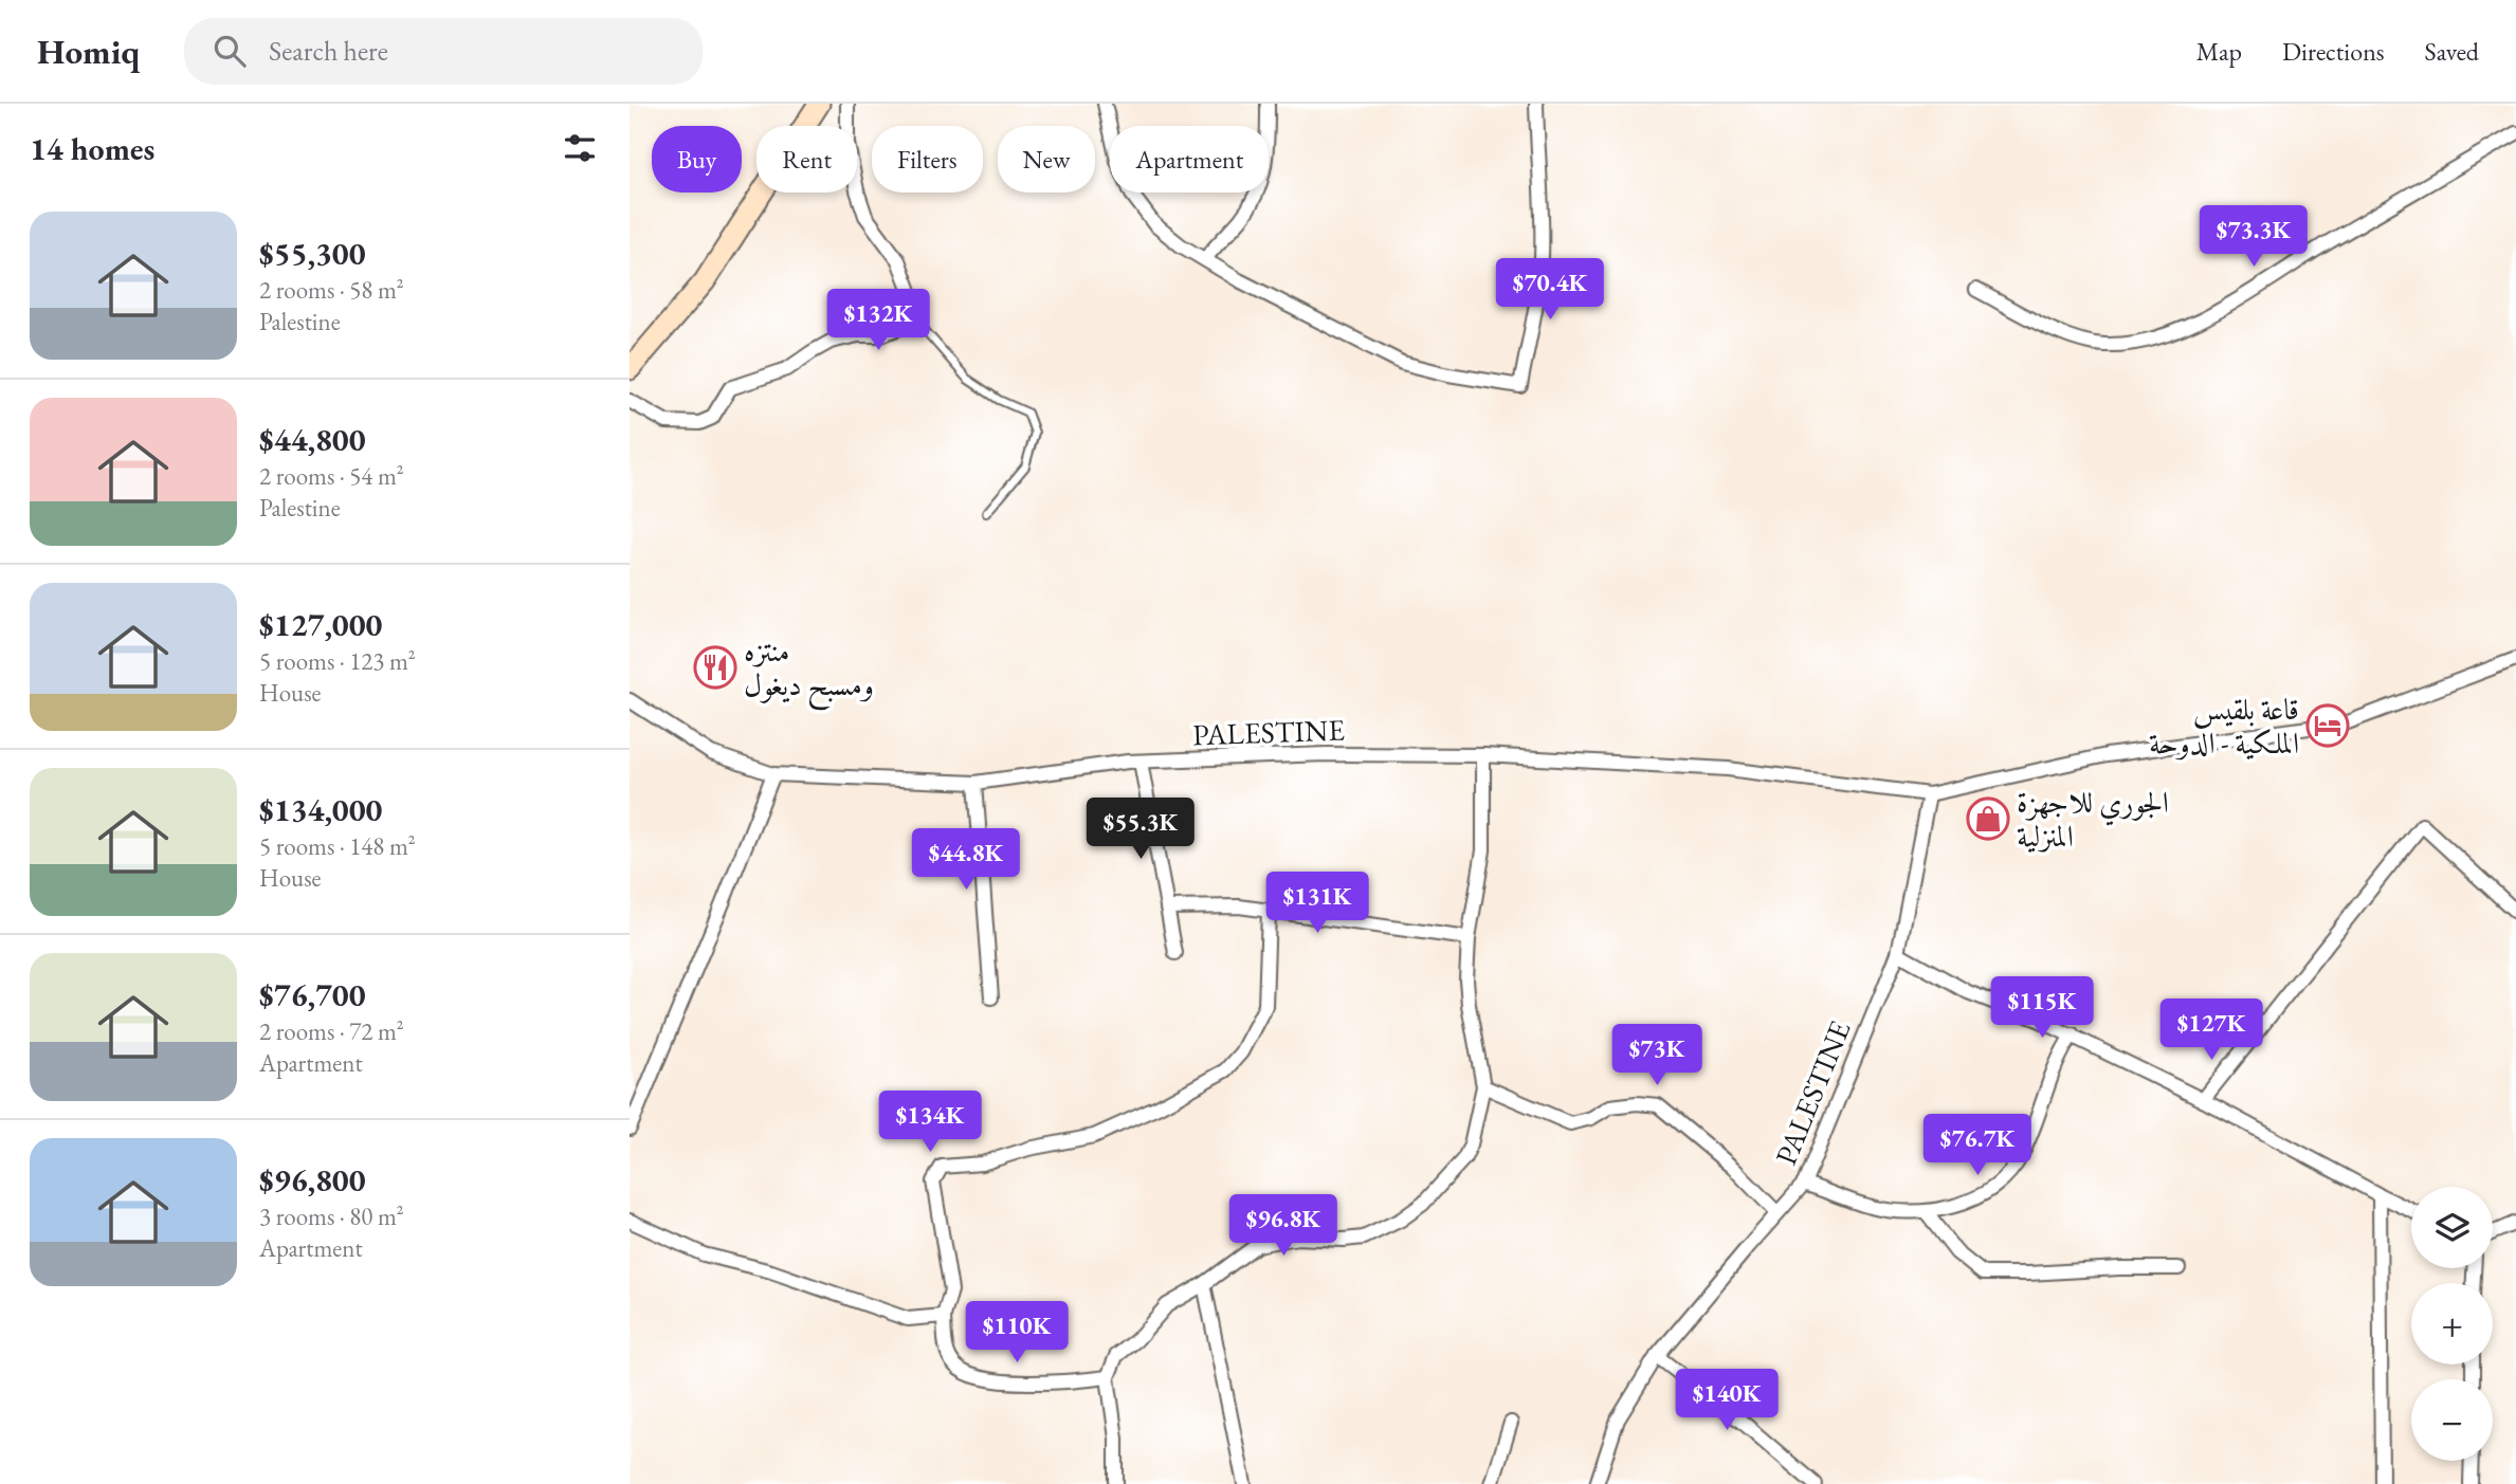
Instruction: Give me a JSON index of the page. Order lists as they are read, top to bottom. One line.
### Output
{"streets":{"street":["PALESTINE"]},"places":{"restaurant":["منتزه ومسبح ديغول"],"hotel":["قاعة بلقيس الملكية - الدوحة"],"shop":["الجوري للاجهزة المنزلية"]},"page":{"header":"Homiq","search":"Search here","nav":["Map","Directions","Saved"],"heading":"14 homes","chip":["Buy","Rent","Filters","New","Apartment"],"list":[{"name":"$55,300","note":"2 rooms · 58 m² · Palestine"},{"name":"$44,800","note":"2 rooms · 54 m² · Palestine"},{"name":"$127,000","note":"5 rooms · 123 m² · House"},{"name":"$134,000","note":"5 rooms · 148 m² · House"},{"name":"$76,700","note":"2 rooms · 72 m² · Apartment"},{"name":"$96,800","note":"3 rooms · 80 m² · Apartment"}],"price":["$73.3K","$70.4K","$132K","$55.3K","$44.8K","$131K","$115K","$127K","$73K","$134K","$76.7K","$96.8K","$110K","$140K"],"map_buttons":["+","−"]}}
